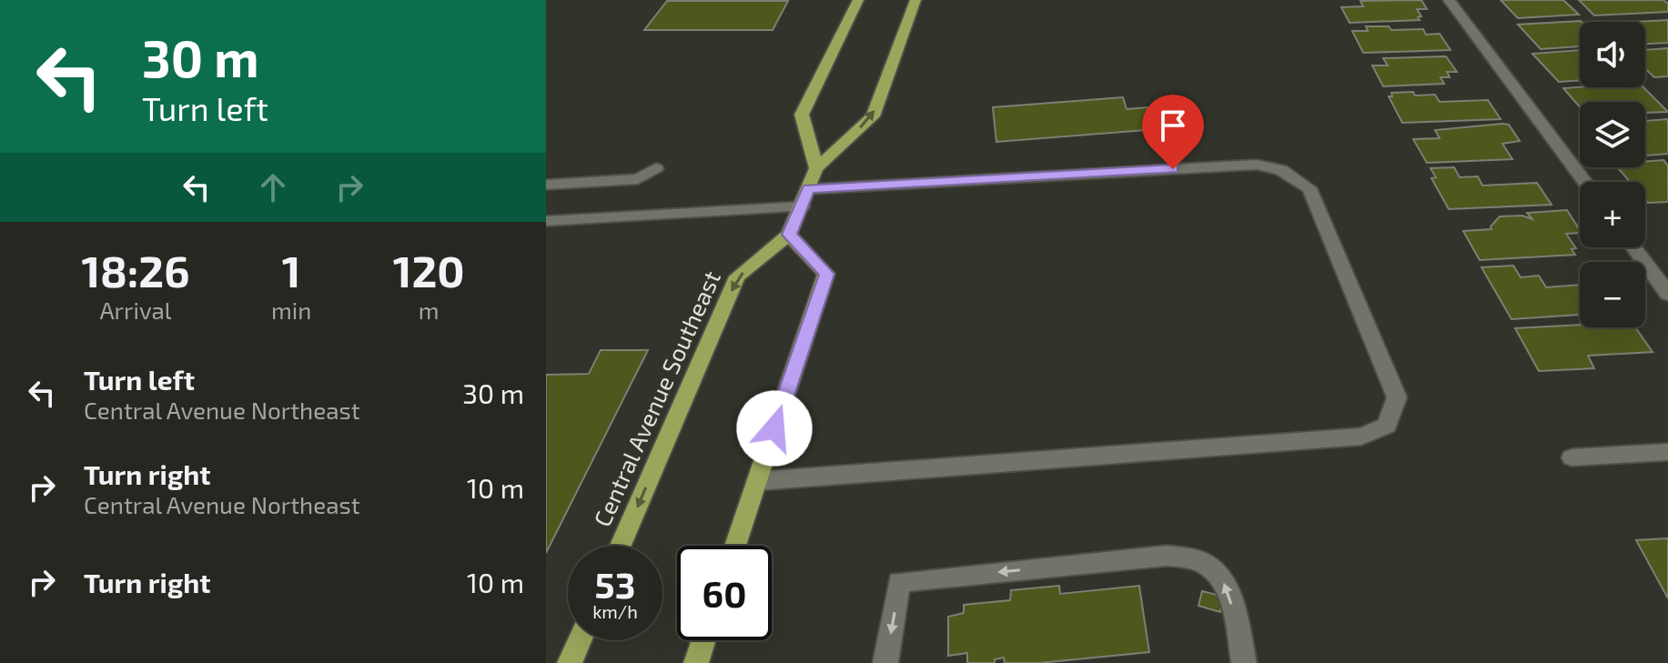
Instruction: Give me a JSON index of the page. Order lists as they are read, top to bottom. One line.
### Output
{"streets":{"main road":["Central Avenue Southeast"]},"one_way":["Central Avenue Southeast"],"page":{"turn":["30 m","Turn left"],"map_buttons":["+","−"],"eta":["18:26","Arrival","1","min","120","m"],"list":[{"name":"Turn left","note":"Central Avenue Northeast","value":"30 m"},{"name":"Turn right","note":"Central Avenue Northeast","value":"10 m"},{"name":"Turn right","value":"10 m"}],"speed":"53 km/h","limit":"60"}}
